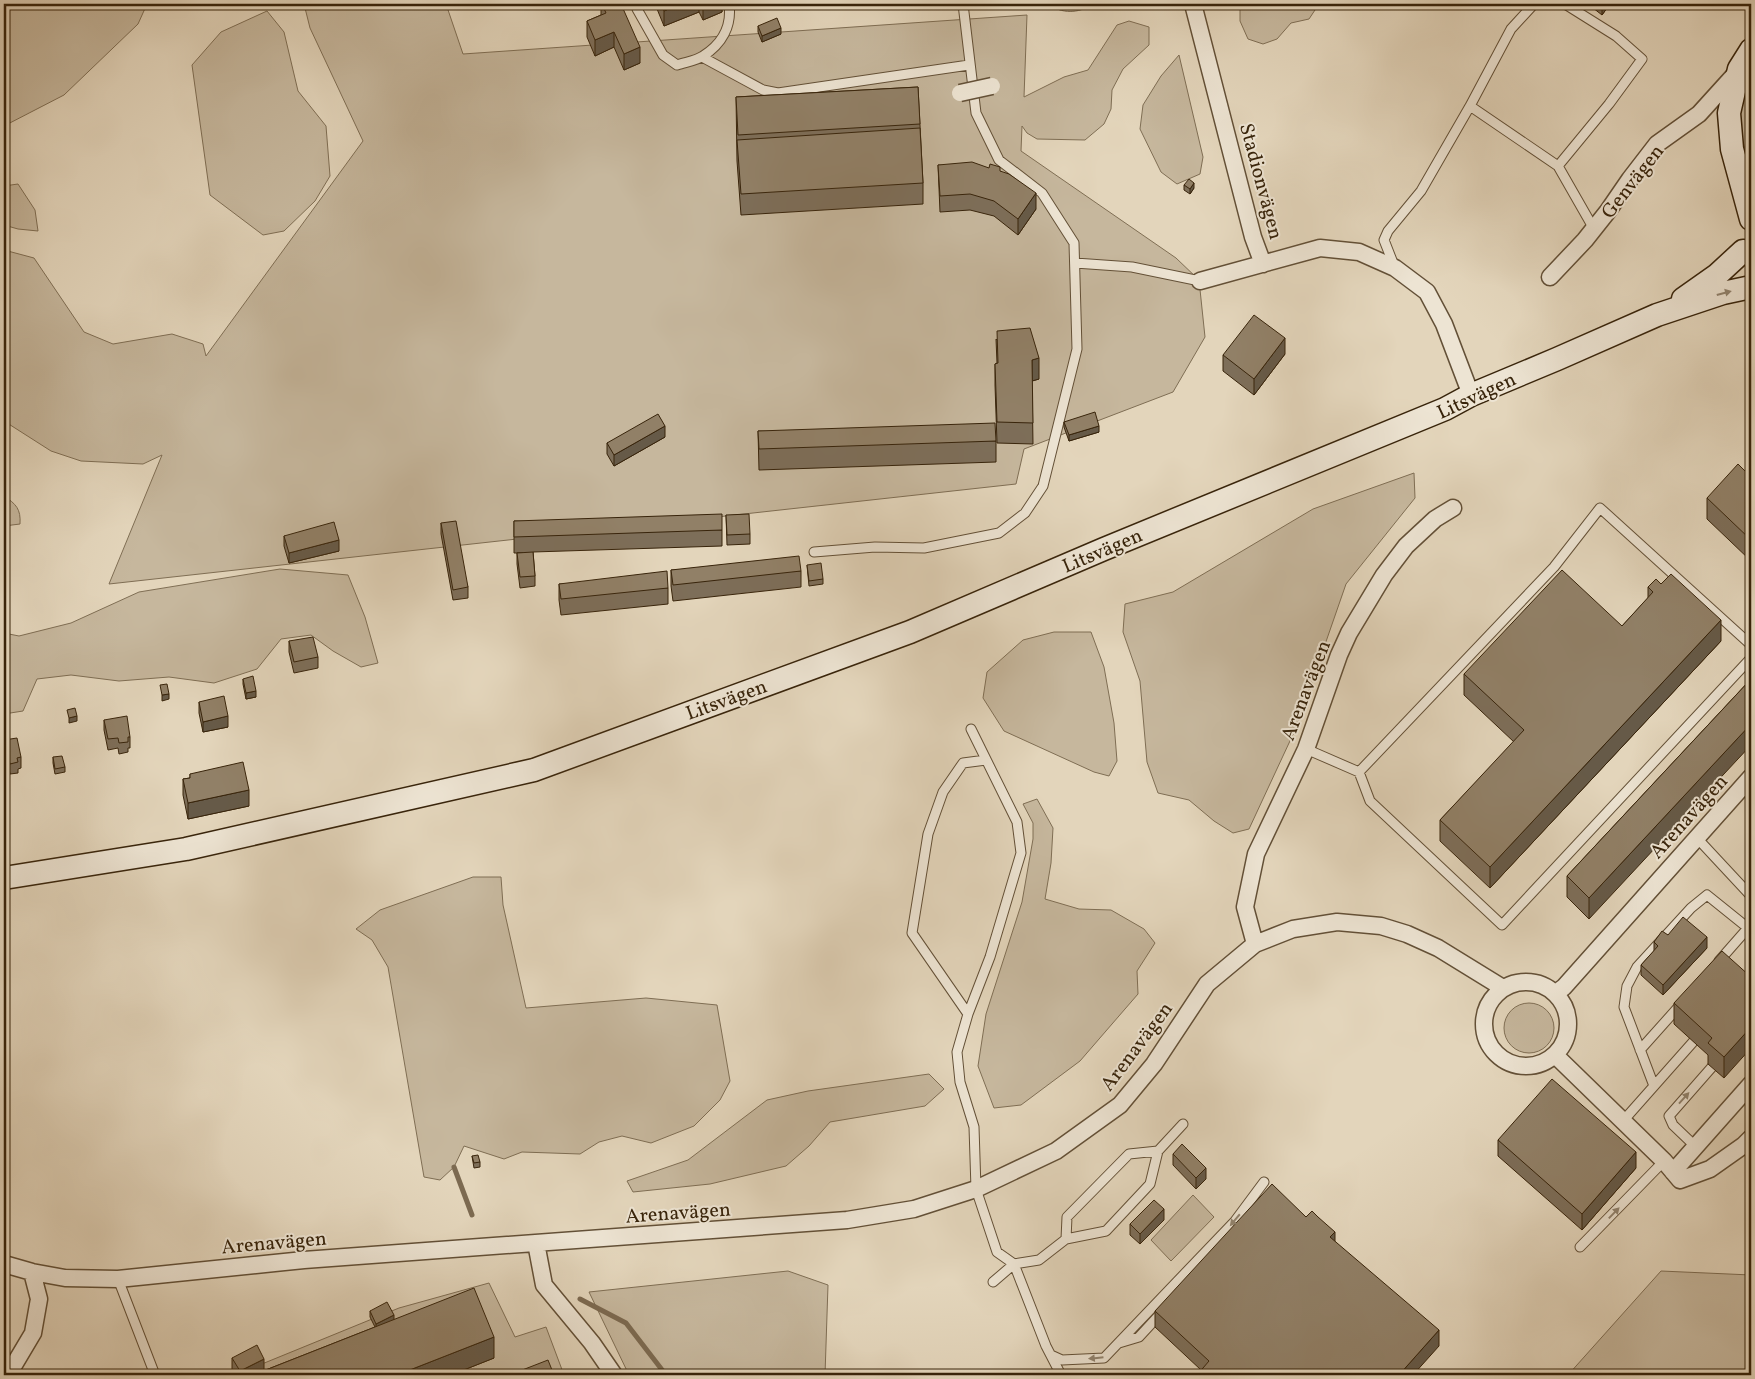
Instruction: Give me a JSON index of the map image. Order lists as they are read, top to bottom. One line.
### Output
{"streets":{"main road":["Genvägen","Litsvägen"],"street":["Stadionvägen","Arenavägen"]},"crossings":[["Stadionvägen","Litsvägen"]]}
